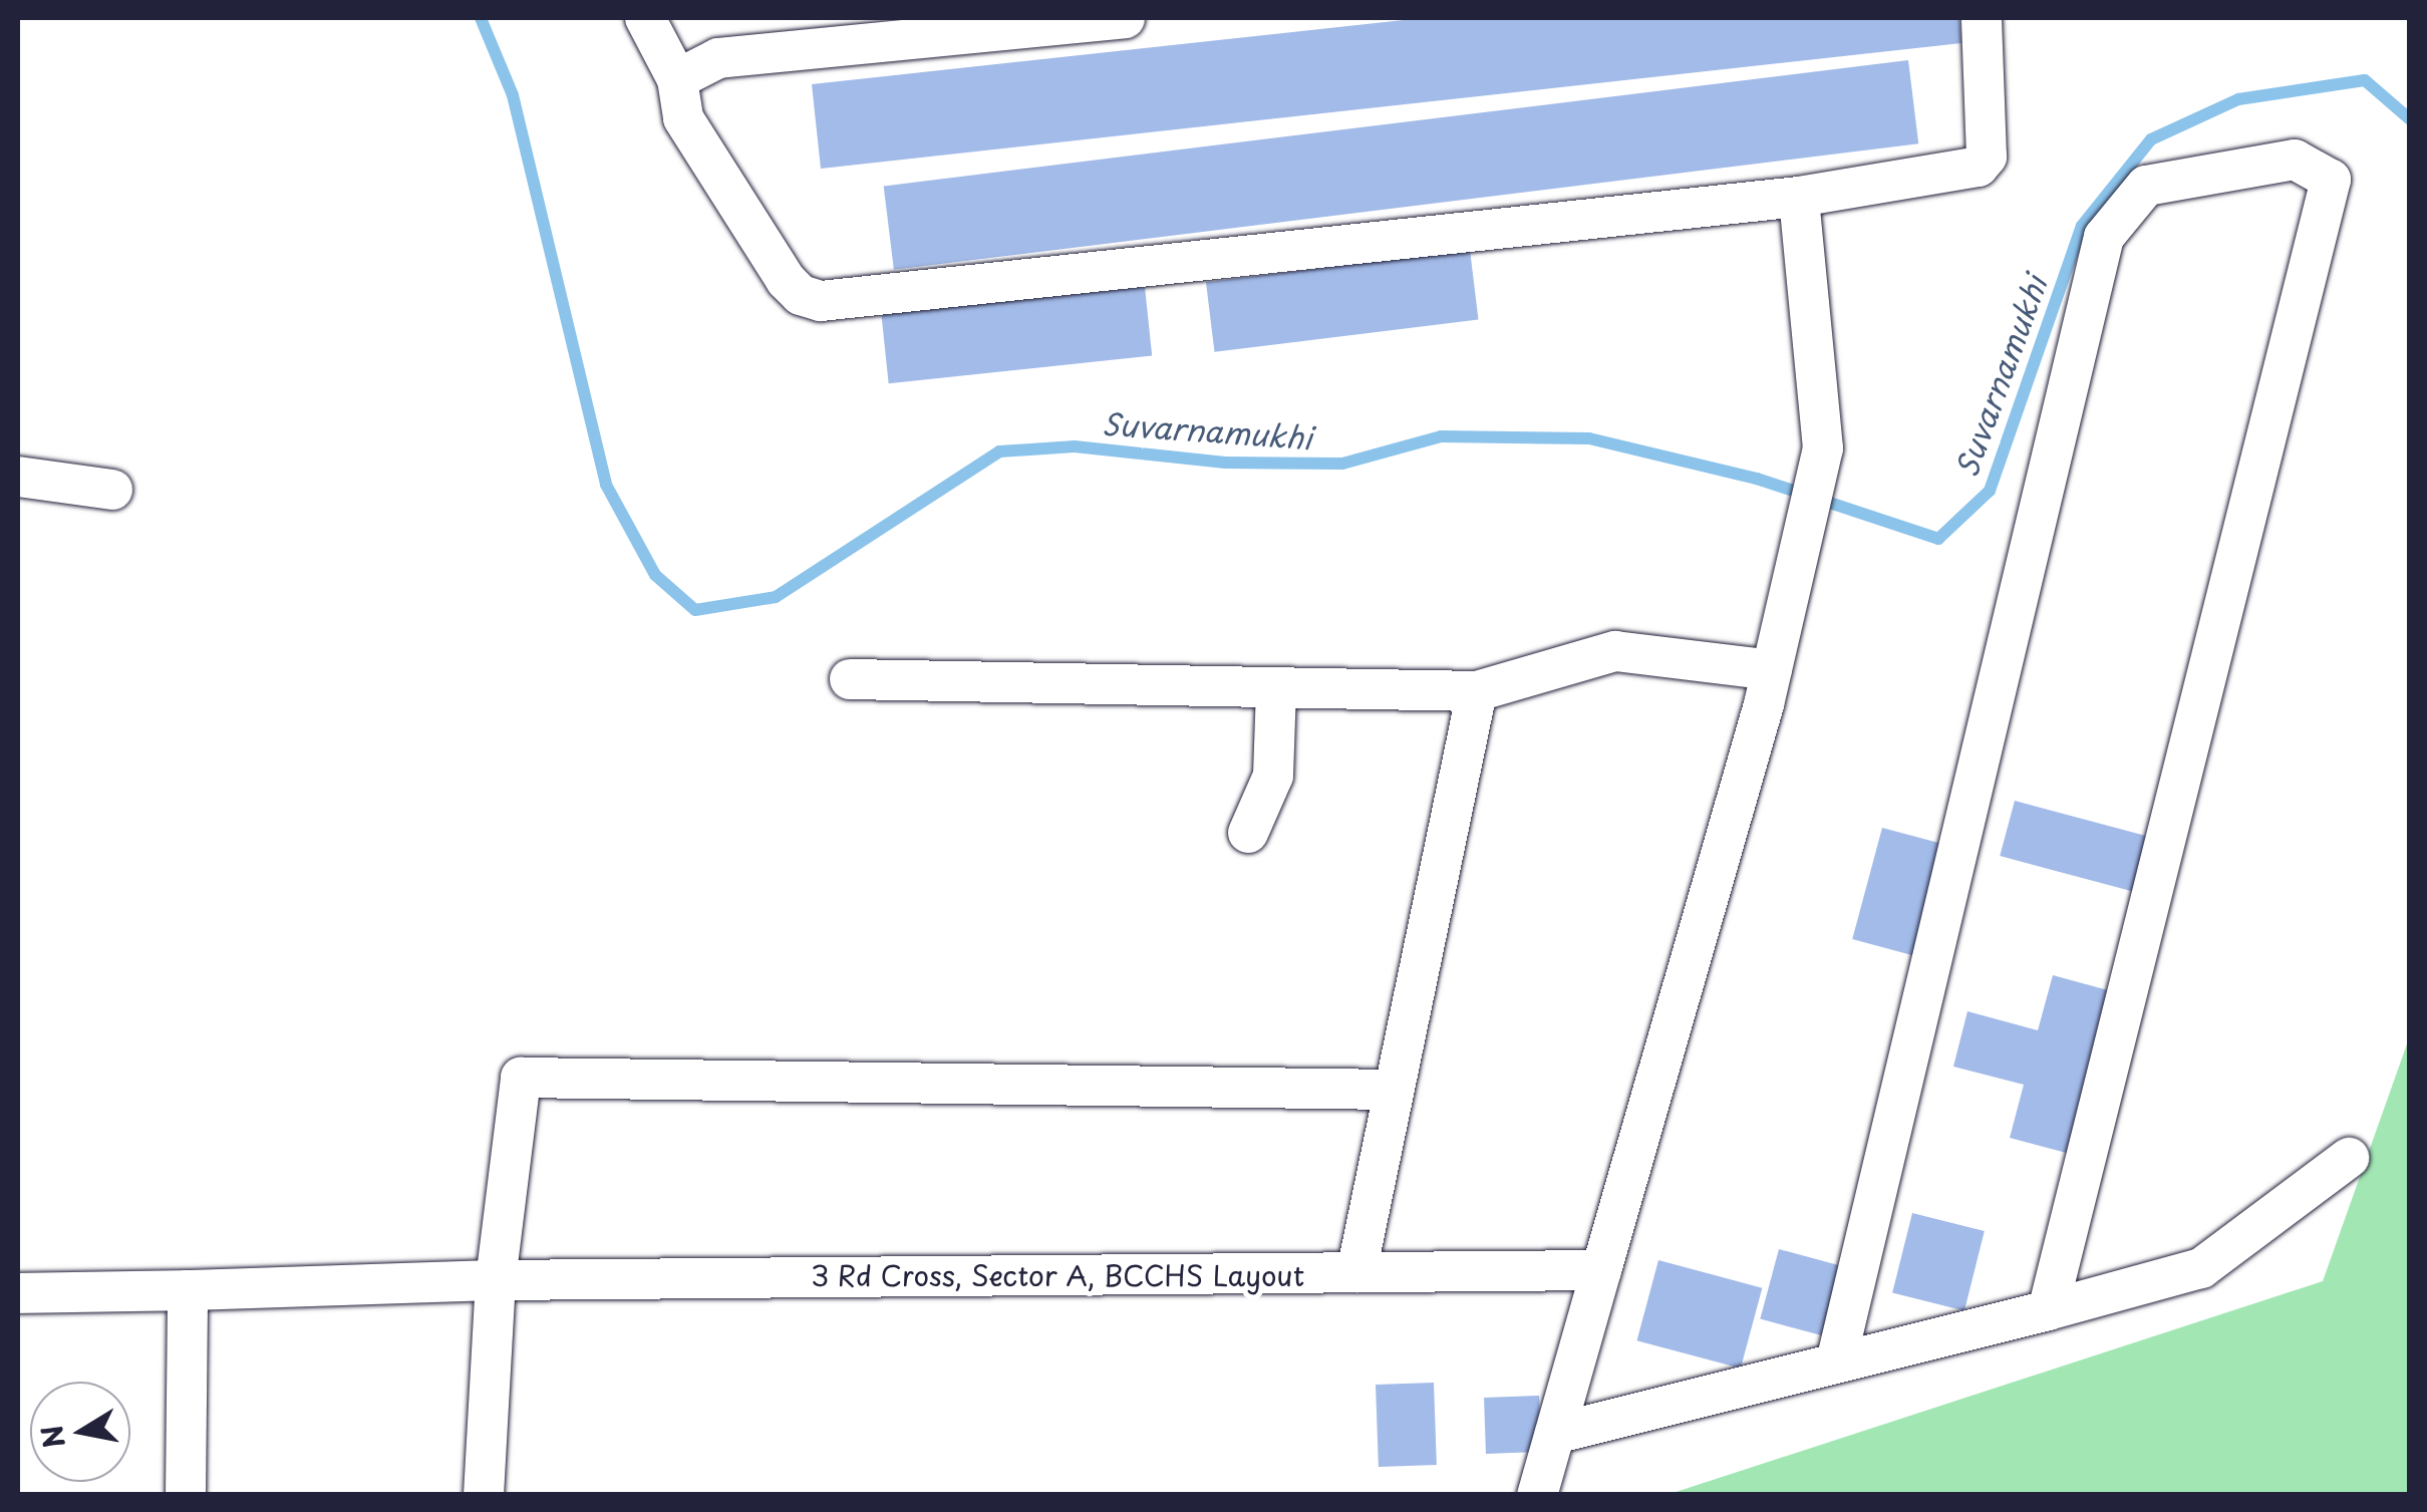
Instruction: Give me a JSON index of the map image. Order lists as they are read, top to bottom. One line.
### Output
{"streets":{"street":["3 Rd Cross, Sector A, BCCHS Layout"]},"water":["Suvarnamukhi"],"north":"left"}
